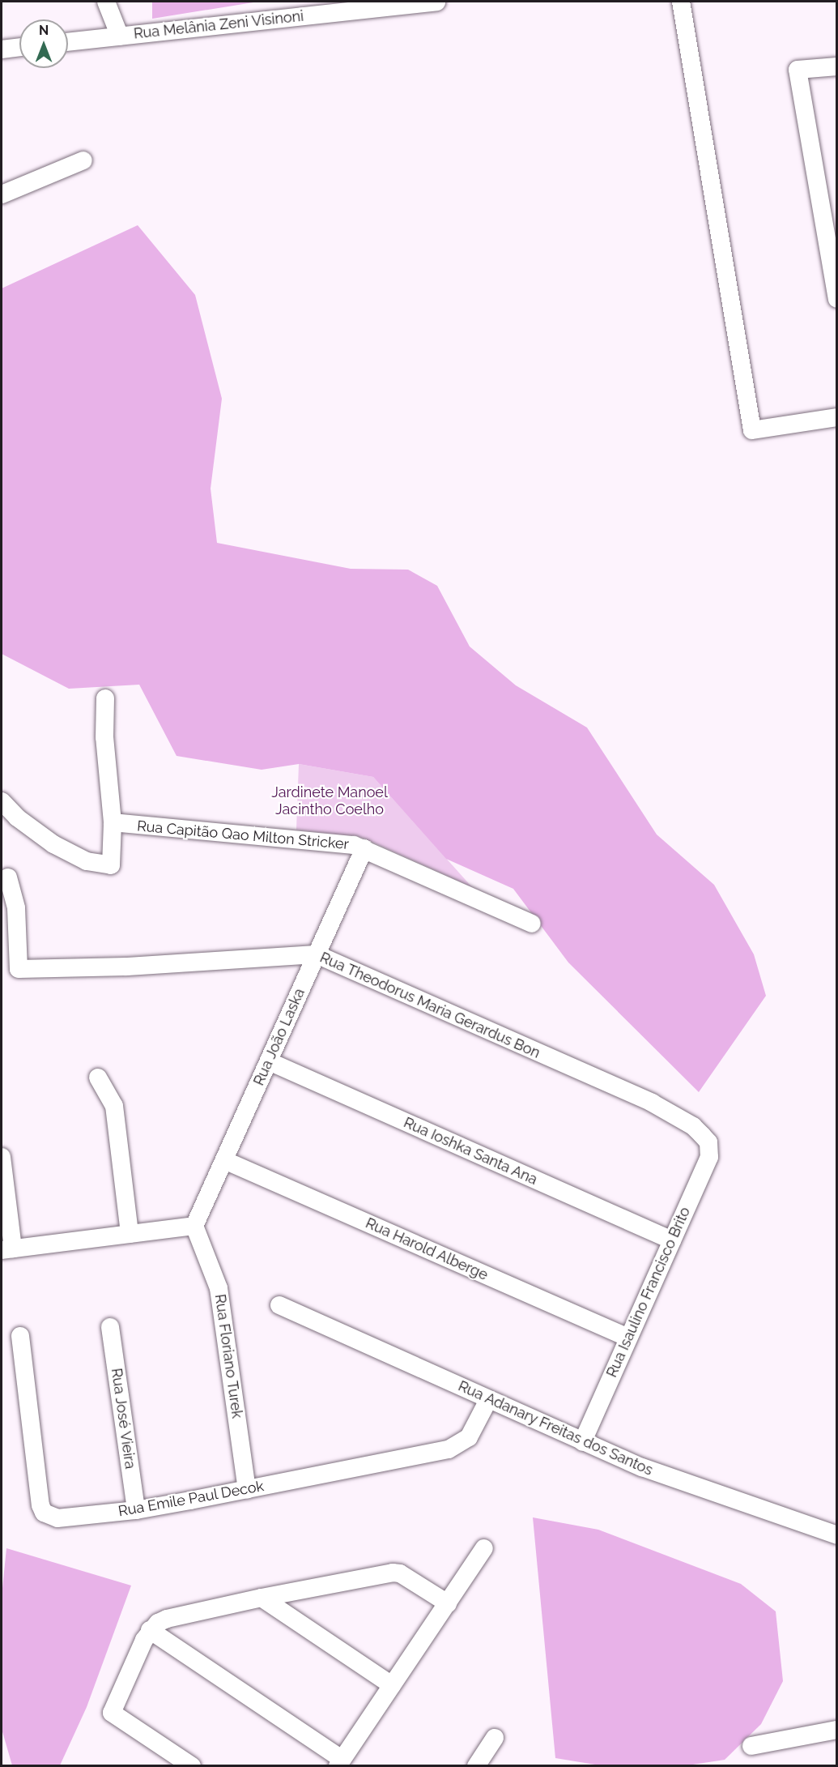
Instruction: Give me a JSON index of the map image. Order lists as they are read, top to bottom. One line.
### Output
{"streets":{"street":["Rua Melânia Zeni Visinoni","Rua Capitão Qao Milton Stricker","Rua Theodorus Maria Gerardus Bon","Rua João Laska","Rua Ioshka Santa Ana","Rua Harold Alberge","Rua Isaulino Francisco Brito","Rua Floriano Turek","Rua José Vieira","Rua Adanary Freitas dos Santos","Rua Emile Paul Decok"]},"crossings":[["Rua Capitão Qao Milton Stricker","Rua João Laska"],["Rua Theodorus Maria Gerardus Bon","Rua João Laska"],["Rua Theodorus Maria Gerardus Bon","Rua Isaulino Francisco Brito"],["Rua João Laska","Rua Ioshka Santa Ana"],["Rua João Laska","Rua Harold Alberge"],["Rua João Laska","Rua Floriano Turek"],["Rua Ioshka Santa Ana","Rua Isaulino Francisco Brito"],["Rua Harold Alberge","Rua Isaulino Francisco Brito"],["Rua Isaulino Francisco Brito","Rua Adanary Freitas dos Santos"],["Rua Floriano Turek","Rua Emile Paul Decok"],["Rua José Vieira","Rua Emile Paul Decok"],["Rua Adanary Freitas dos Santos","Rua Emile Paul Decok"]],"parks":["Jardinete Manoel Jacintho Coelho"],"north":"top"}
